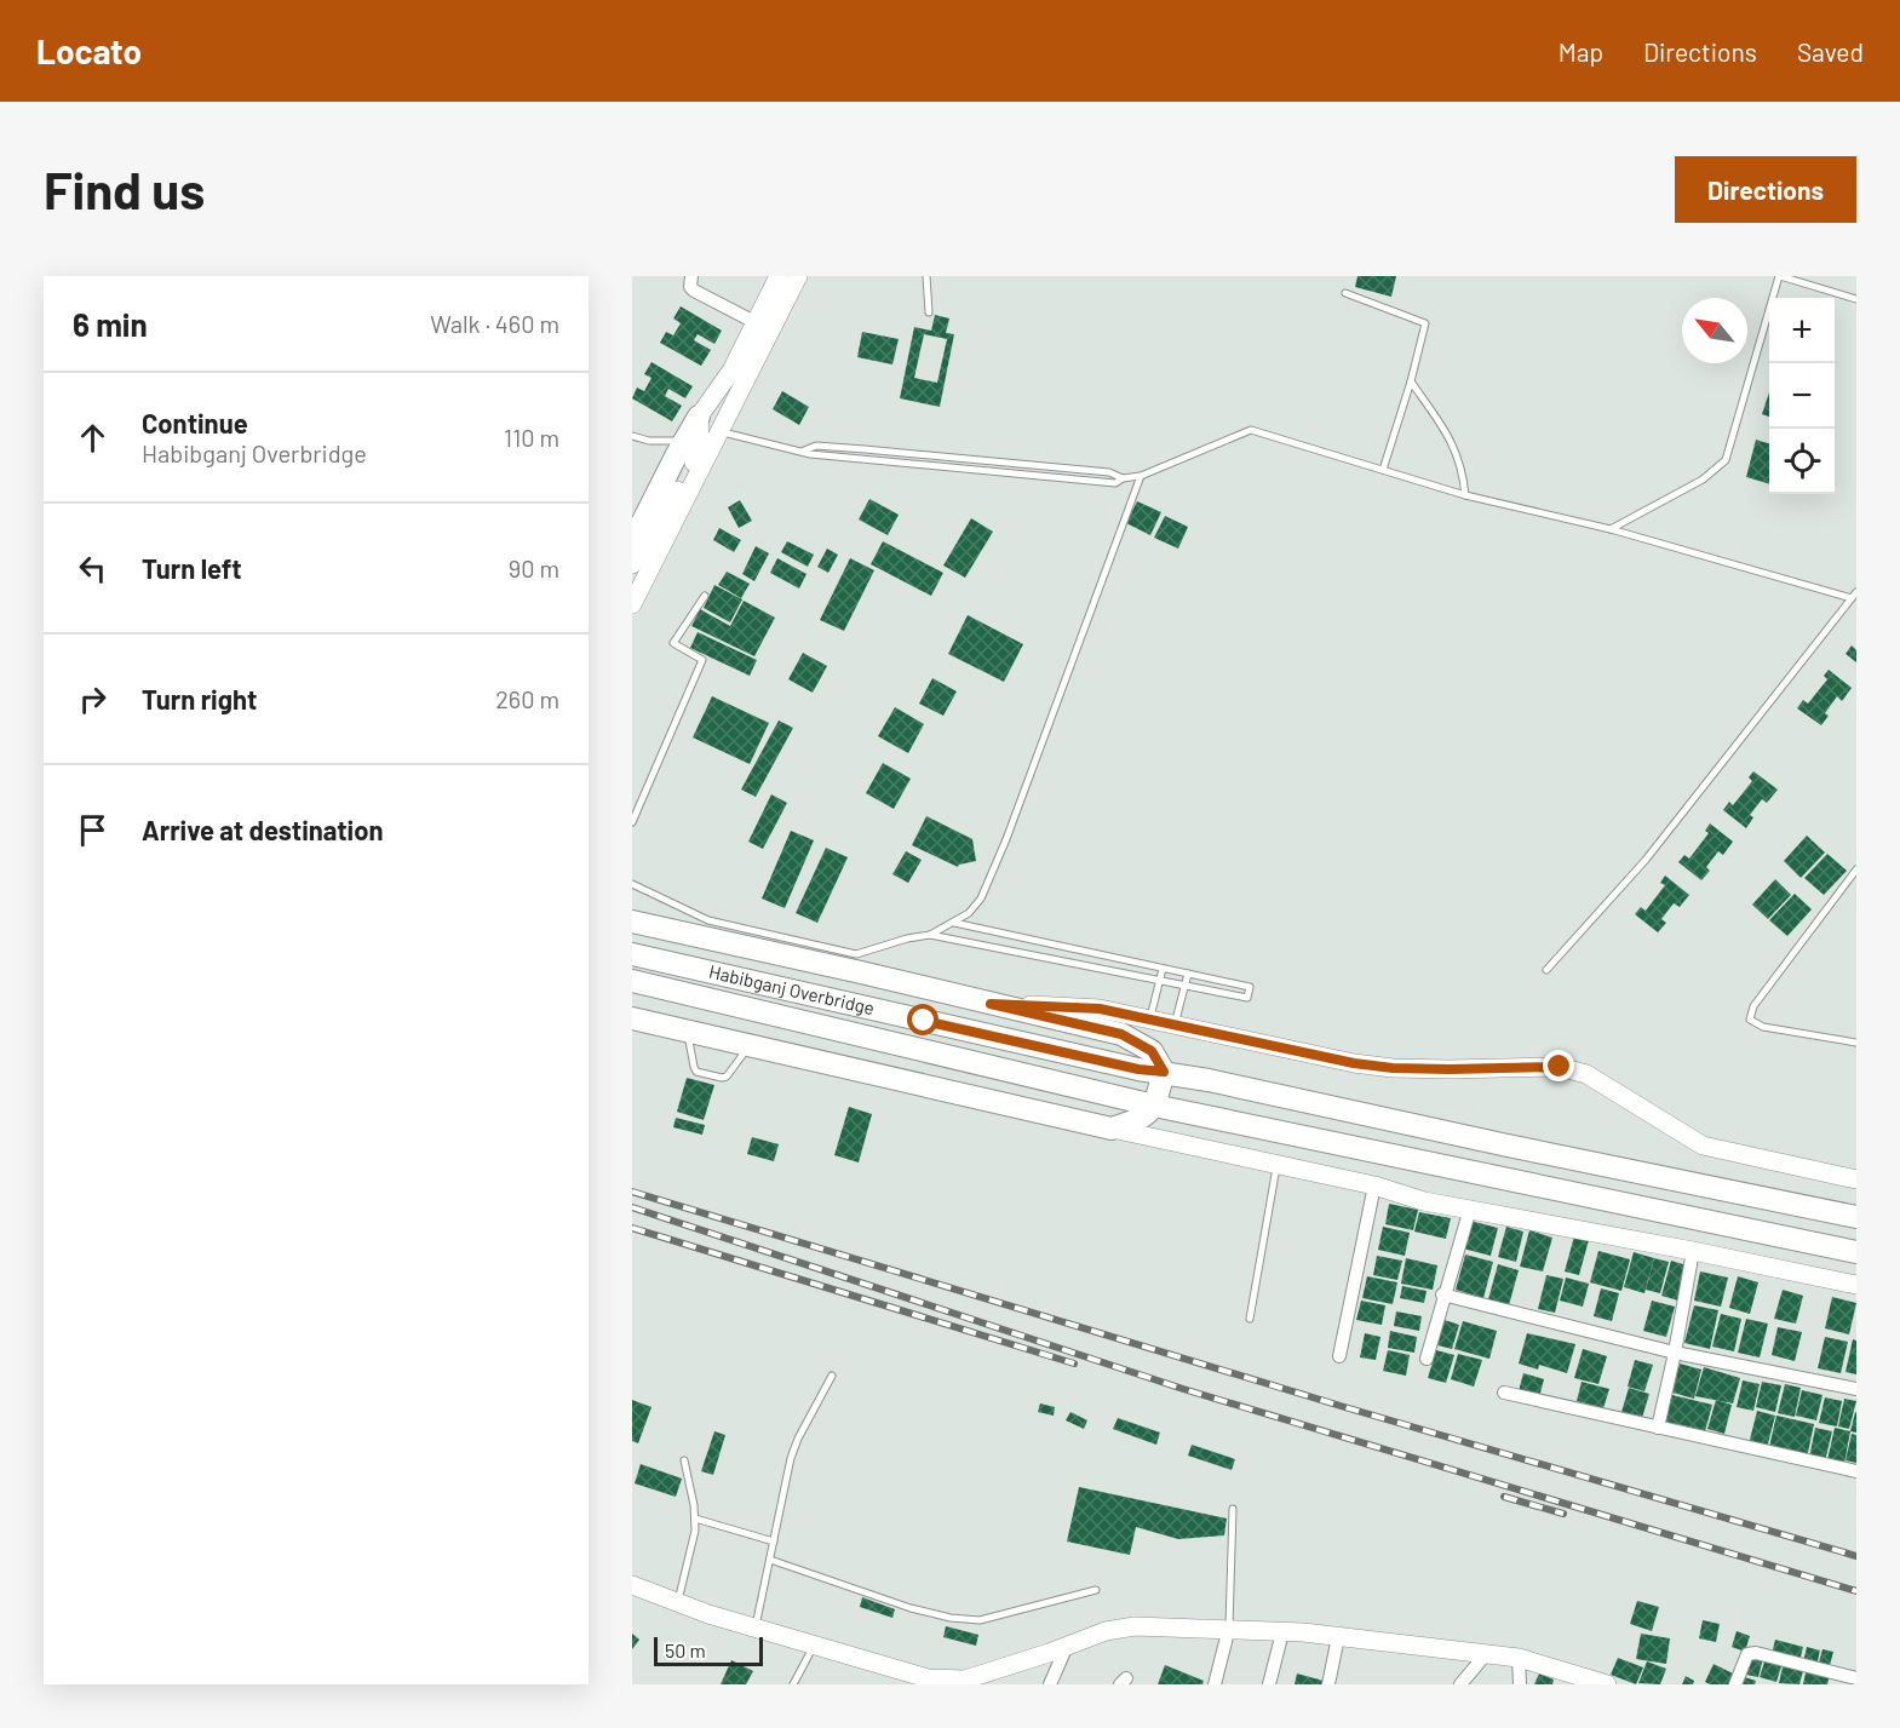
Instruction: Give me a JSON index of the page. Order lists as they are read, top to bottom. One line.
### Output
{"streets":{"main road":["Habibganj Overbridge"]},"scale_bar":"50 m","north":"top left","page":{"header":"Locato","nav":["Map","Directions","Saved"],"buttons":"Directions","title":"Find us","heading":["6 min","Walk · 460 m"],"map_buttons":["+","−"],"list":[["Continue","Habibganj Overbridge","110 m"],["Turn left","90 m"],["Turn right","260 m"],"Arrive at destination"],"scale":"50 m"}}
